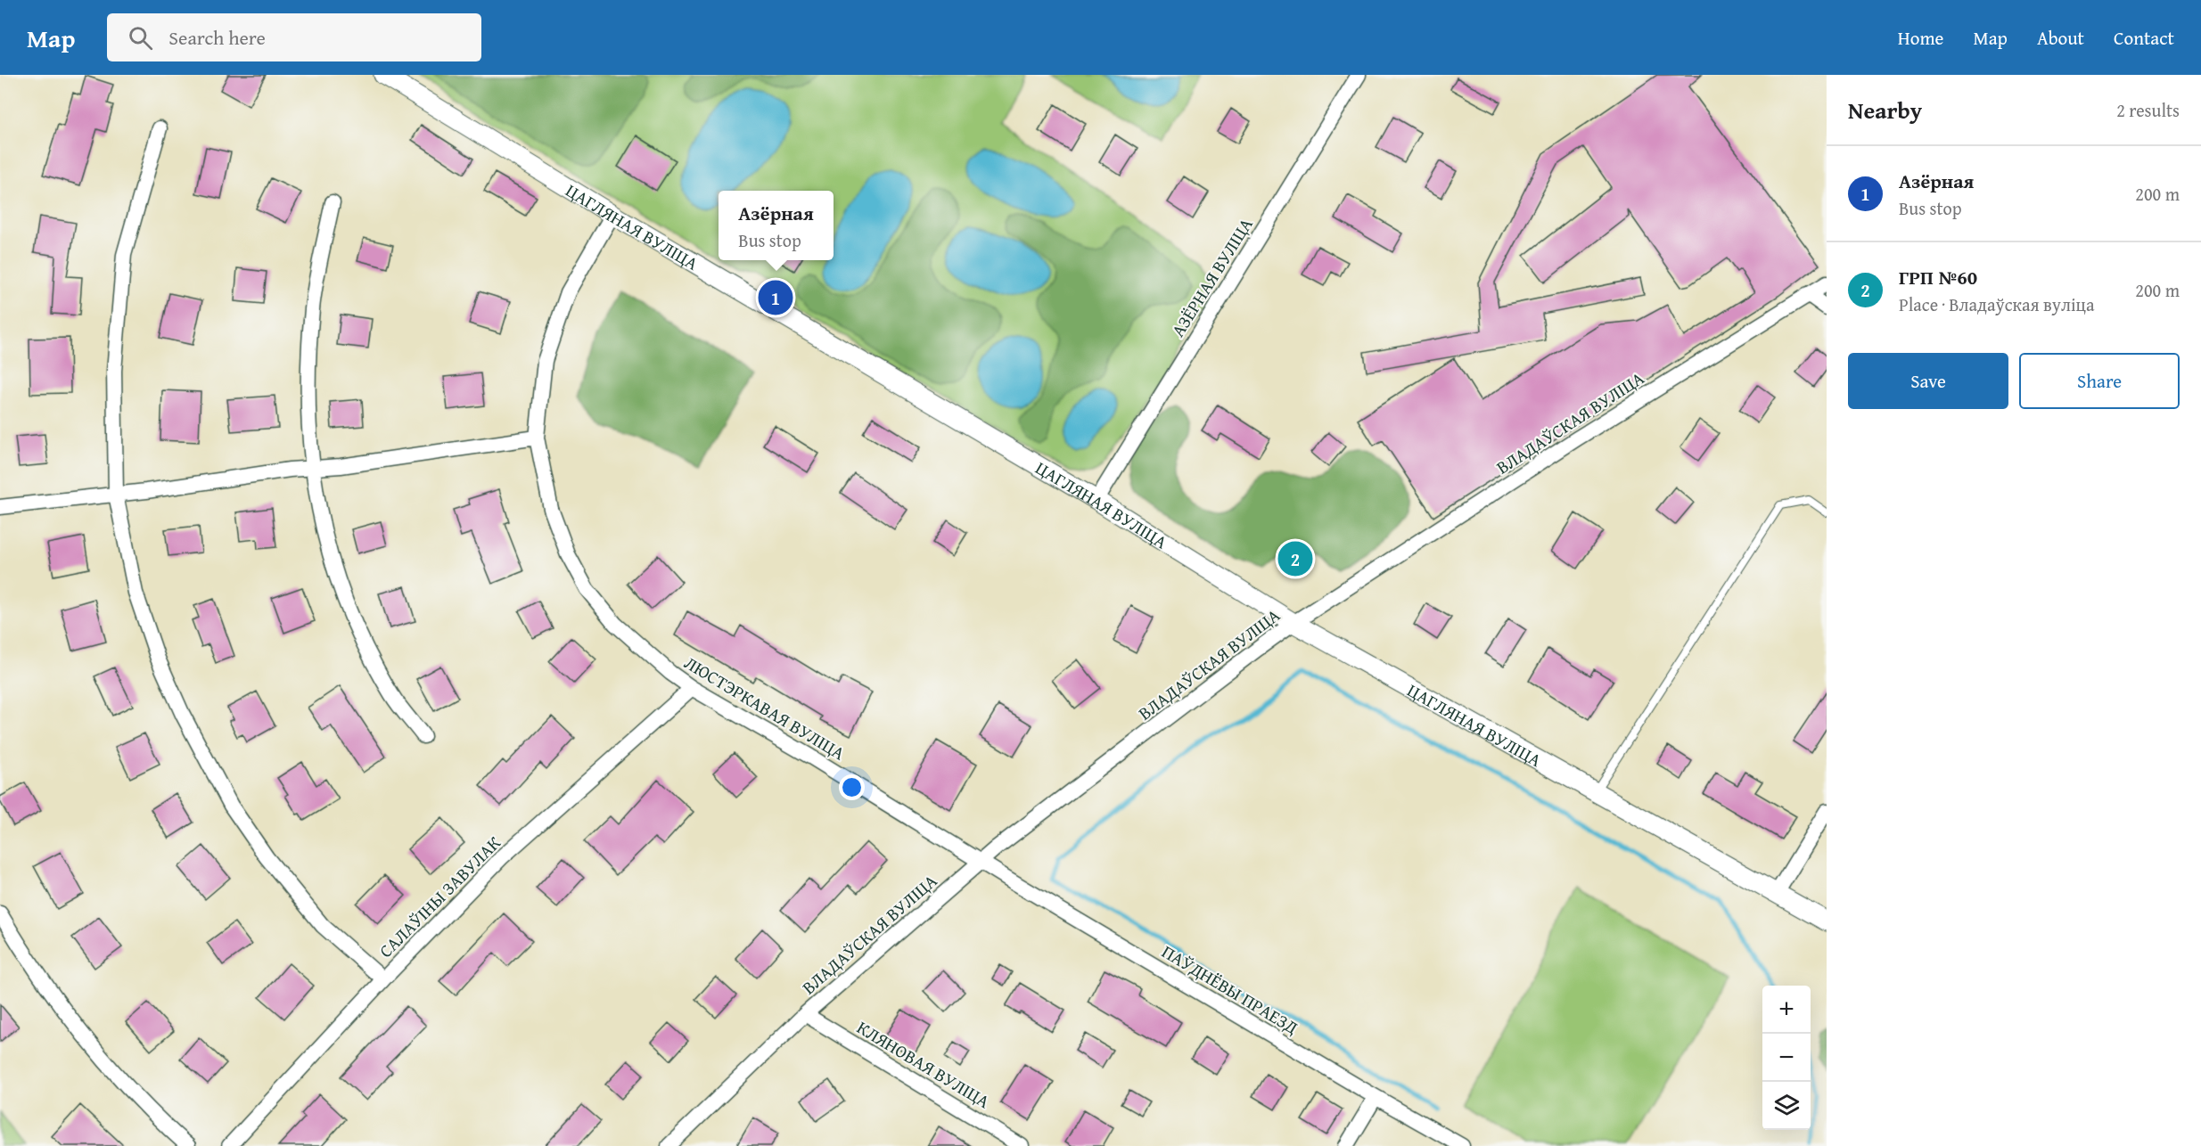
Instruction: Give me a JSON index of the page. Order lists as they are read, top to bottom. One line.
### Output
{"streets":{"street":["ЦАГЛЯНАЯ ВУЛІЦА","АЗЁРНАЯ ВУЛІЦА","ВЛАДАЎСКАЯ ВУЛІЦА","ЛЮСТЭРКАВАЯ ВУЛІЦА","САЛАЎІНЫ ЗАВУЛАК","ПАЎДНЁВЫ ПРАЕЗД","КЛЯНОВАЯ ВУЛІЦА"]},"crossings":[["ЦАГЛЯНАЯ ВУЛІЦА","АЗЁРНАЯ ВУЛІЦА"],["ЦАГЛЯНАЯ ВУЛІЦА","ВЛАДАЎСКАЯ ВУЛІЦА"],["ЦАГЛЯНАЯ ВУЛІЦА","ЛЮСТЭРКАВАЯ ВУЛІЦА"],["ВЛАДАЎСКАЯ ВУЛІЦА","ЛЮСТЭРКАВАЯ ВУЛІЦА"],["ВЛАДАЎСКАЯ ВУЛІЦА","ПАЎДНЁВЫ ПРАЕЗД"],["ВЛАДАЎСКАЯ ВУЛІЦА","КЛЯНОВАЯ ВУЛІЦА"],["ЛЮСТЭРКАВАЯ ВУЛІЦА","САЛАЎІНЫ ЗАВУЛАК"],["ЛЮСТЭРКАВАЯ ВУЛІЦА","ПАЎДНЁВЫ ПРАЕЗД"]],"page":{"header":"Map","search":"Search here","nav":["Home","Map","About","Contact"],"heading":["Nearby","2 results"],"list":[{"mark":"1","name":"Азёрная","note":"Bus stop","value":"200 m"},{"mark":"2","name":"ГРП №60","note":"Place · Владаўская вуліца","value":"200 m"}],"popup":["Азёрная","Bus stop"],"pins":["1","2"],"buttons":["Save","Share"],"map_buttons":["+","−"]}}
